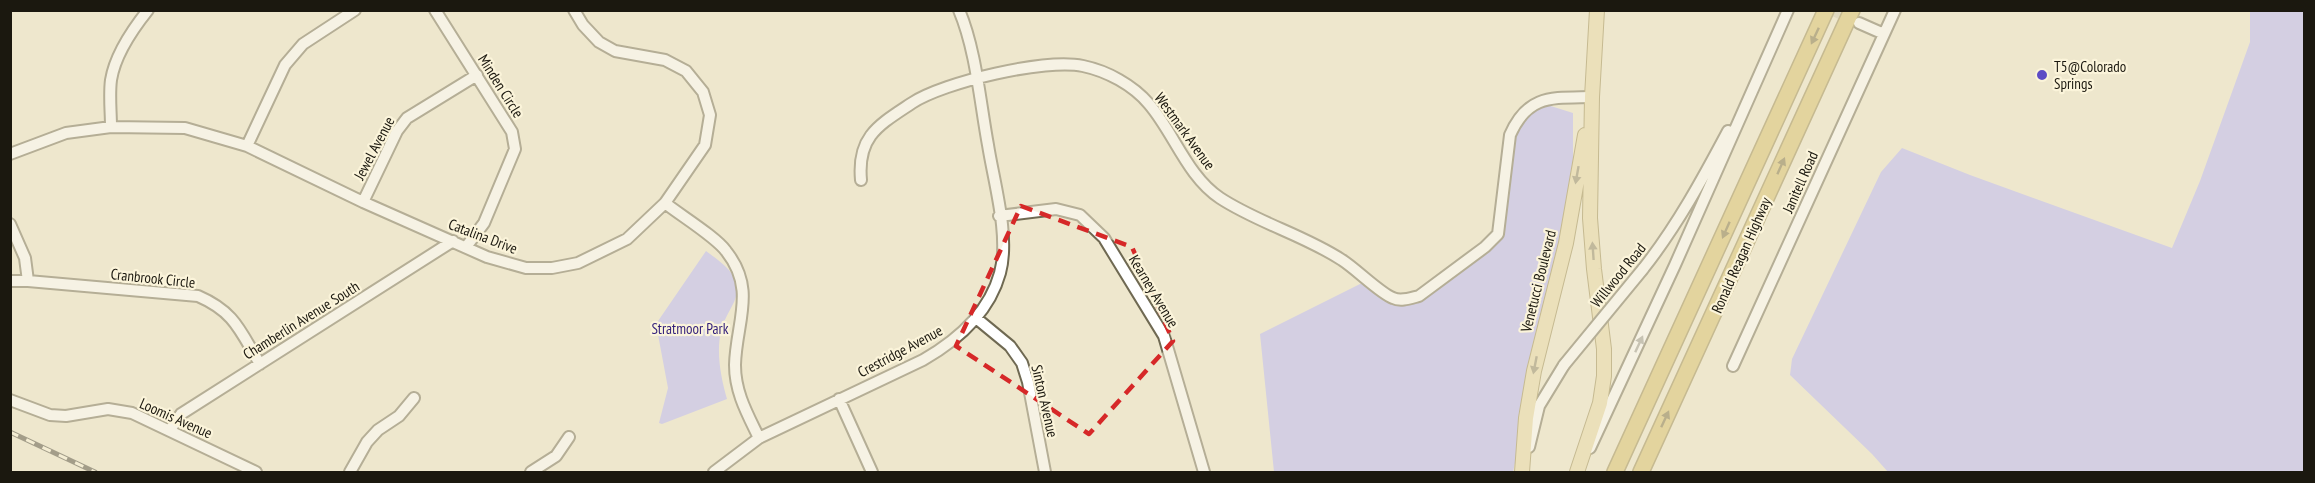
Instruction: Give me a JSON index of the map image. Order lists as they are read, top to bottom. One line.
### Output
{"streets":{"highway":["Ronald Reagan Highway"],"main road":["Venetucci Boulevard"],"street":["Minden Circle","Westmark Avenue","Jewel Avenue","Janitell Road","Catalina Drive","Willwood Road","Cranbrook Circle","Kearney Avenue","Chamberlin Avenue South","Crestridge Avenue","Sinton Avenue","Loomis Avenue"]},"crossings":[["Minden Circle","Jewel Avenue"],["Minden Circle","Catalina Drive"],["Westmark Avenue","Venetucci Boulevard"],["Westmark Avenue","Crestridge Avenue"],["Jewel Avenue","Catalina Drive"],["Catalina Drive","Chamberlin Avenue South"],["Willwood Road","Venetucci Boulevard"],["Cranbrook Circle","Chamberlin Avenue South"],["Kearney Avenue","Crestridge Avenue"],["Chamberlin Avenue South","Loomis Avenue"],["Crestridge Avenue","Sinton Avenue"]],"parks":["Stratmoor Park"],"places":["T5@Colorado Springs"]}
